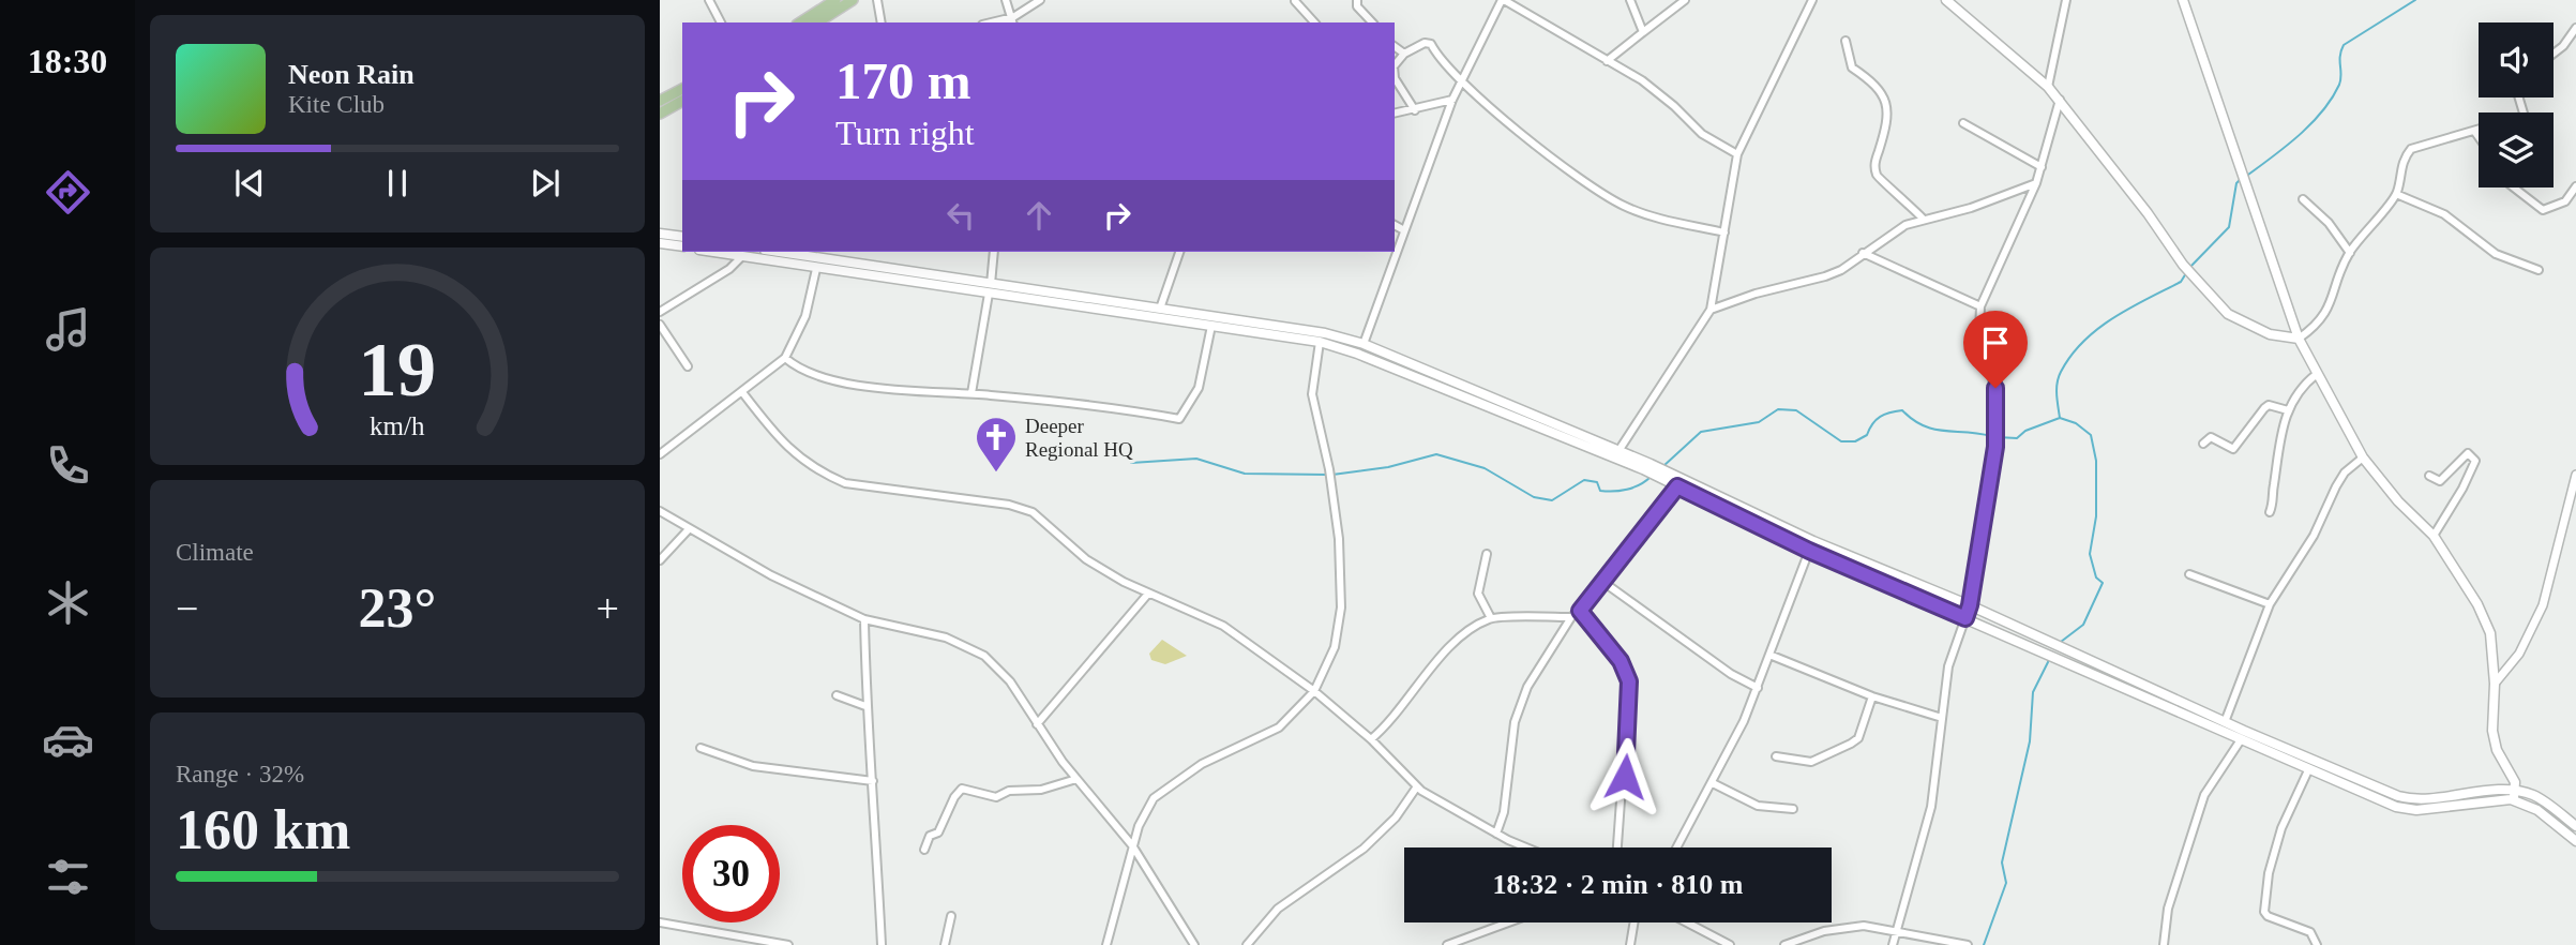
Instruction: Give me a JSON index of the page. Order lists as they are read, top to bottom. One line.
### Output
{"places":{"church":["Deeper Regional HQ"]},"page":{"tabs":"18:30","turn":["170 m","Turn right"],"song":["Neon Rain","Kite Club"],"tile":["Climate",["Range · 32%","160 km"]],"heat":["−","23°","+"],"limit":"30","trip":"18:32 · 2 min · 810 m","gauge":["19","km/h"]}}
